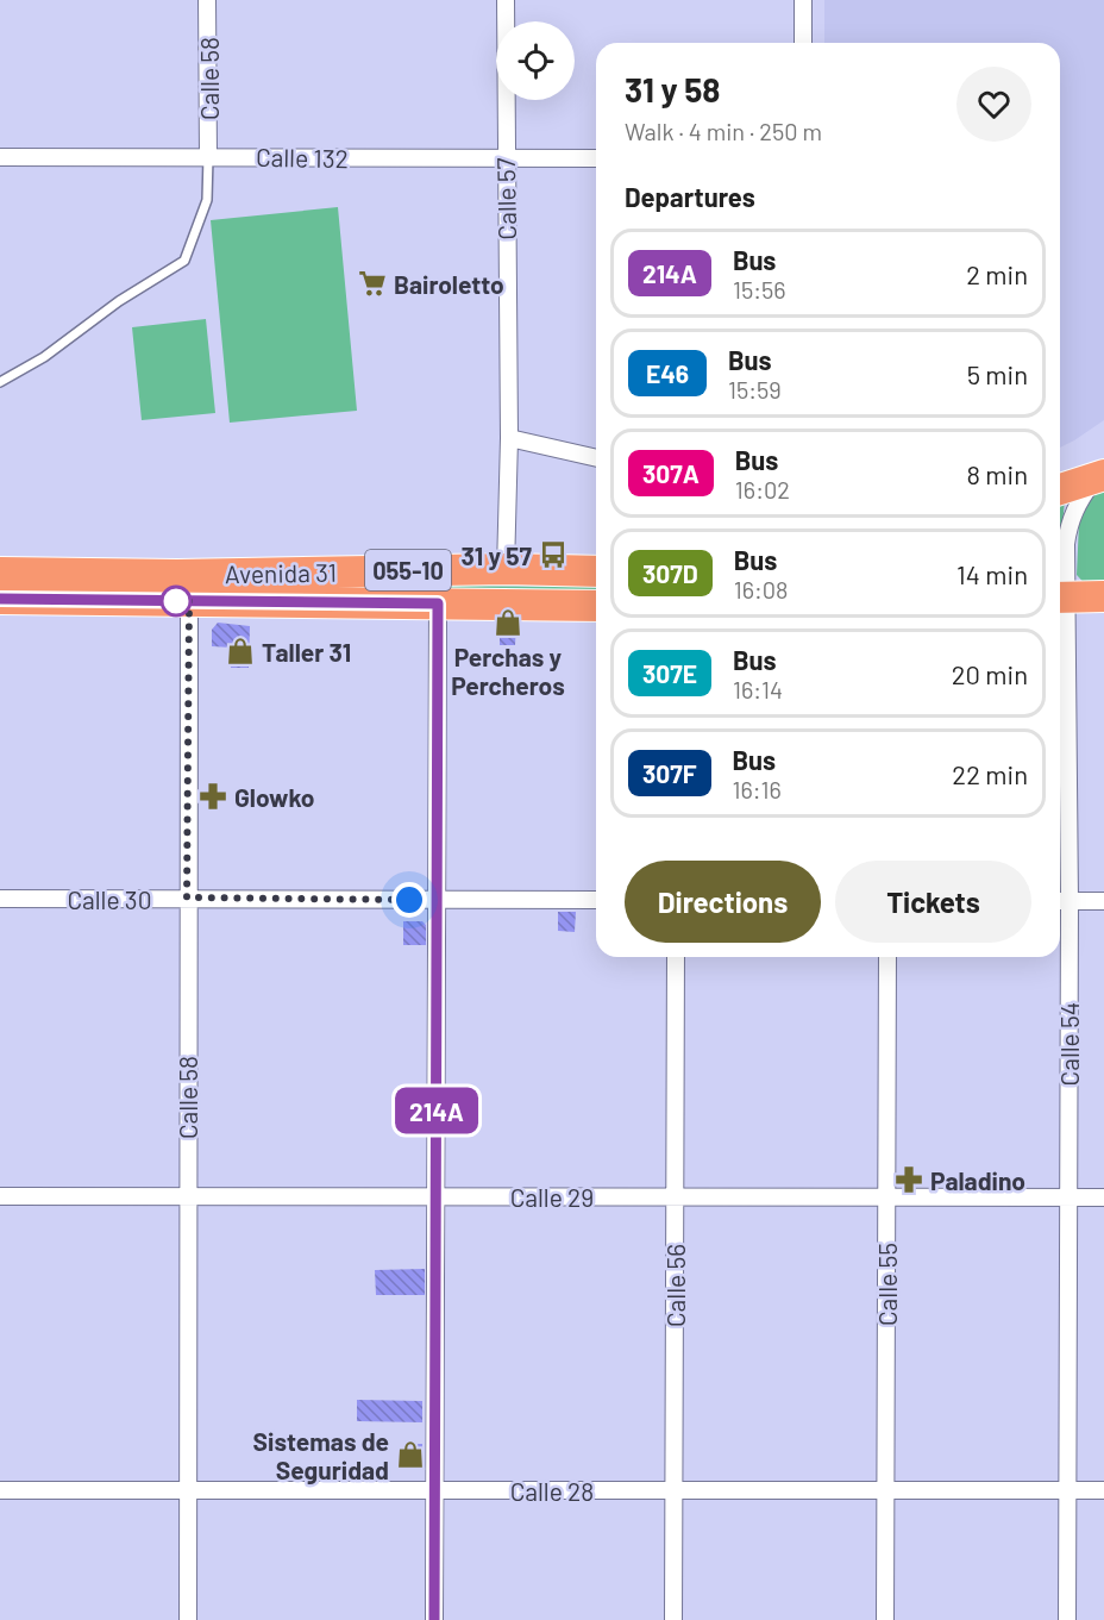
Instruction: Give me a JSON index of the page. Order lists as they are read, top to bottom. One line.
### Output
{"streets":{"highway":["055-10","Avenida 31"],"street":["Calle 58","Calle 132","Calle 57","Calle 30","Calle 54","Calle 29","Calle 55","Calle 56","Calle 28"]},"crossings":[["Calle 58","Calle 132"],["Calle 58","Avenida 31"],["Calle 58","Calle 30"],["Calle 58","Calle 29"],["Calle 58","Calle 28"],["Calle 132","Calle 57"],["Calle 57","Avenida 31"],["Calle 54","Calle 29"],["Calle 54","Calle 28"],["Calle 29","Calle 55"],["Calle 29","Calle 56"],["Calle 55","Calle 28"],["Calle 56","Calle 28"]],"places":{"supermarket":["Bairoletto"],"bus stop":["31 y 57"],"shop":["Perchas y Percheros","Taller 31","Sistemas de Seguridad"],"pharmacy":["Glowko","Paladino"]},"lines":["bus line 214A"],"page":{"on_map":"214A","heading":[["31 y 58","Walk · 4 min · 250 m"],"Departures"],"list":[{"mark":"214A","name":"Bus","note":"15:56","value":"2 min"},{"mark":"E46","name":"Bus","note":"15:59","value":"5 min"},{"mark":"307A","name":"Bus","note":"16:02","value":"8 min"},{"mark":"307D","name":"Bus","note":"16:08","value":"14 min"},{"mark":"307E","name":"Bus","note":"16:14","value":"20 min"},{"mark":"307F","name":"Bus","note":"16:16","value":"22 min"}],"buttons":["Directions","Tickets"]}}
